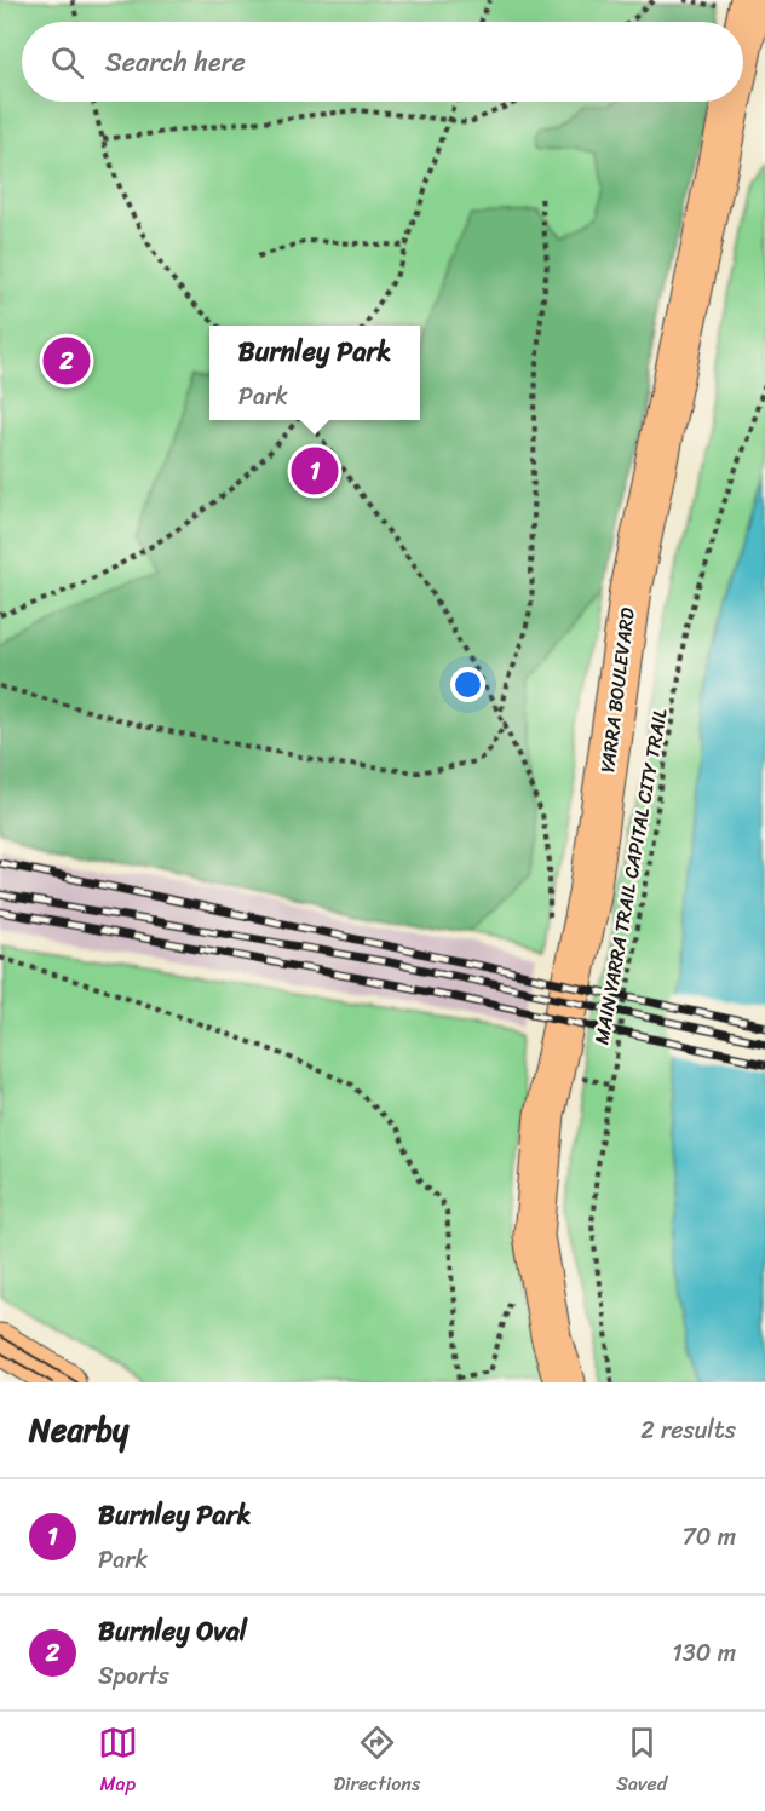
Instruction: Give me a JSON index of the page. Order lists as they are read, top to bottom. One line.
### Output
{"streets":{"main road":["YARRA BOULEVARD"],"path":["MAIN YARRA TRAIL CAPITAL CITY TRAIL"]},"page":{"search":"Search here","popup":["Burnley Park","Park"],"pins":["2","1"],"heading":["Nearby","2 results"],"list":[{"mark":"1","name":"Burnley Park","note":"Park","value":"70 m"},{"mark":"2","name":"Burnley Oval","note":"Sports","value":"130 m"}],"nav":["Map","Directions","Saved"]}}
